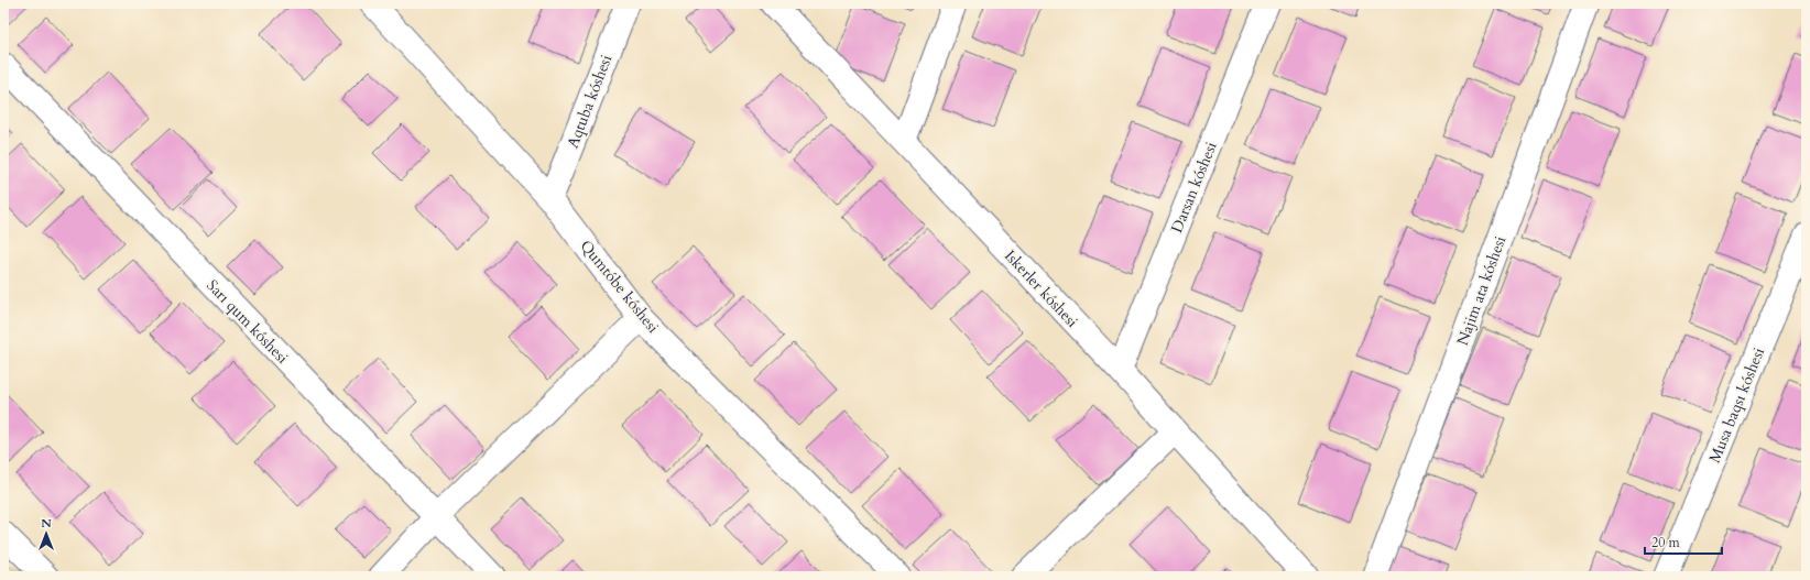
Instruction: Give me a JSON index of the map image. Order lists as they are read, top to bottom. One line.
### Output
{"streets":{"street":["Aqtuba kóshesi","Darsan kóshesi","Qumtóbe kóshesi","Iskerler kóshesi","Najim ata kóshesi","Sarı qum kóshesi","Musa baqsı kóshesi"]},"crossings":[["Aqtuba kóshesi","Qumtóbe kóshesi"],["Darsan kóshesi","Iskerler kóshesi"]],"scale_bar":"20 m","north":"top"}
